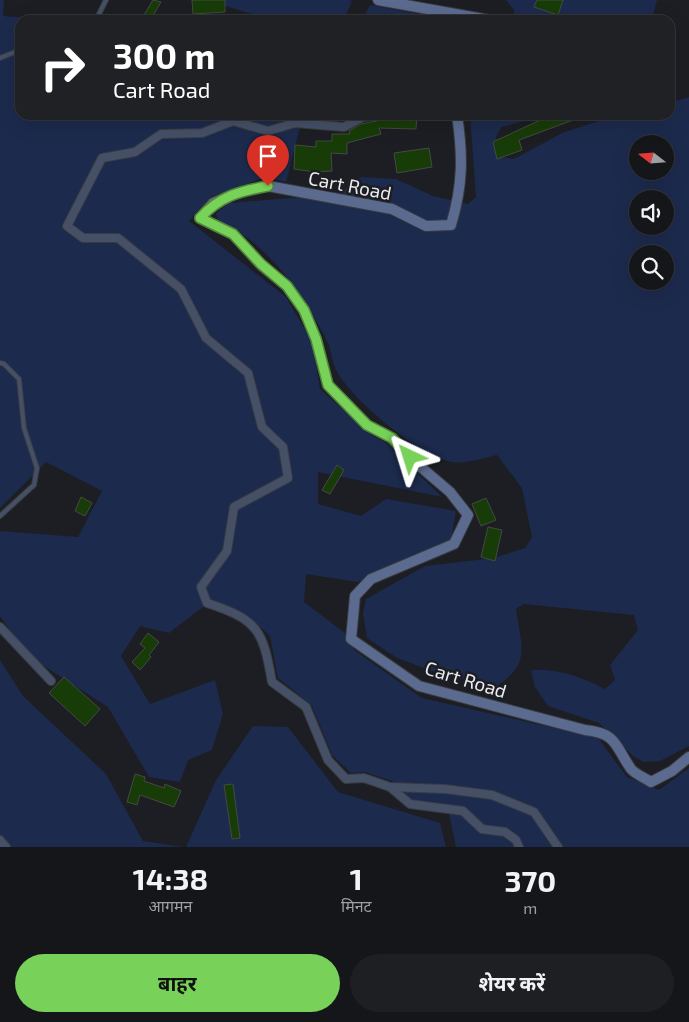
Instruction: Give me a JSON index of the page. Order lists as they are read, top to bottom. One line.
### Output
{"streets":{"main road":["Cart Road"]},"north":"left","page":{"turn":["300 m","Cart Road"],"eta":["14:38","आगमन","1","मिनट","370","m"],"buttons":["बाहर","शेयर करें"]}}
